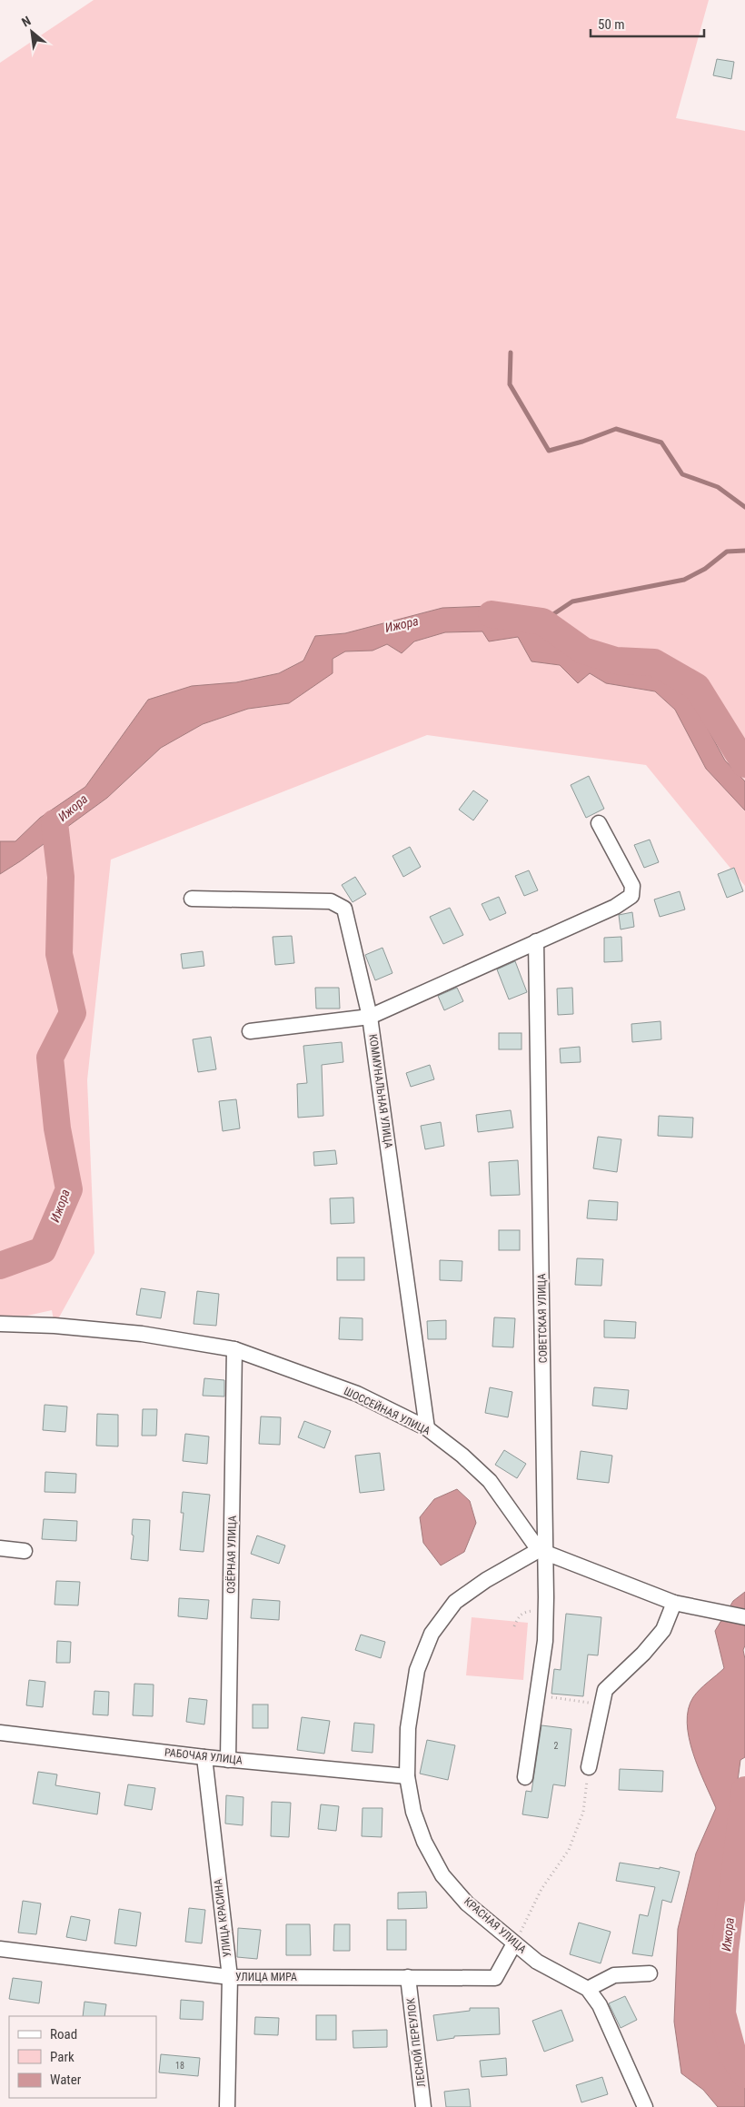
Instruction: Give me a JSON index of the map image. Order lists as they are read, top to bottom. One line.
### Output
{"streets":{"street":["КОММУНАЛЬНАЯ УЛИЦА","СОВЕТСКАЯ УЛИЦА","ШОССЕЙНАЯ УЛИЦА","ОЗЁРНАЯ УЛИЦА","РАБОЧАЯ УЛИЦА","УЛИЦА КРАСИНА","КРАСНАЯ УЛИЦА","УЛИЦА МИРА","ЛЕСНОЙ ПЕРЕУЛОК"]},"crossings":[["КОММУНАЛЬНАЯ УЛИЦА","ШОССЕЙНАЯ УЛИЦА"],["СОВЕТСКАЯ УЛИЦА","ШОССЕЙНАЯ УЛИЦА"],["СОВЕТСКАЯ УЛИЦА","КРАСНАЯ УЛИЦА"],["ШОССЕЙНАЯ УЛИЦА","ОЗЁРНАЯ УЛИЦА"],["ШОССЕЙНАЯ УЛИЦА","КРАСНАЯ УЛИЦА"],["ОЗЁРНАЯ УЛИЦА","РАБОЧАЯ УЛИЦА"],["РАБОЧАЯ УЛИЦА","УЛИЦА КРАСИНА"],["РАБОЧАЯ УЛИЦА","КРАСНАЯ УЛИЦА"],["УЛИЦА КРАСИНА","УЛИЦА МИРА"],["КРАСНАЯ УЛИЦА","УЛИЦА МИРА"],["УЛИЦА МИРА","ЛЕСНОЙ ПЕРЕУЛОК"]],"water":["Ижора"],"house_numbers":["2","18"],"legend":["Road","Park","Water"],"scale_bar":"50 m","north":"top left"}
